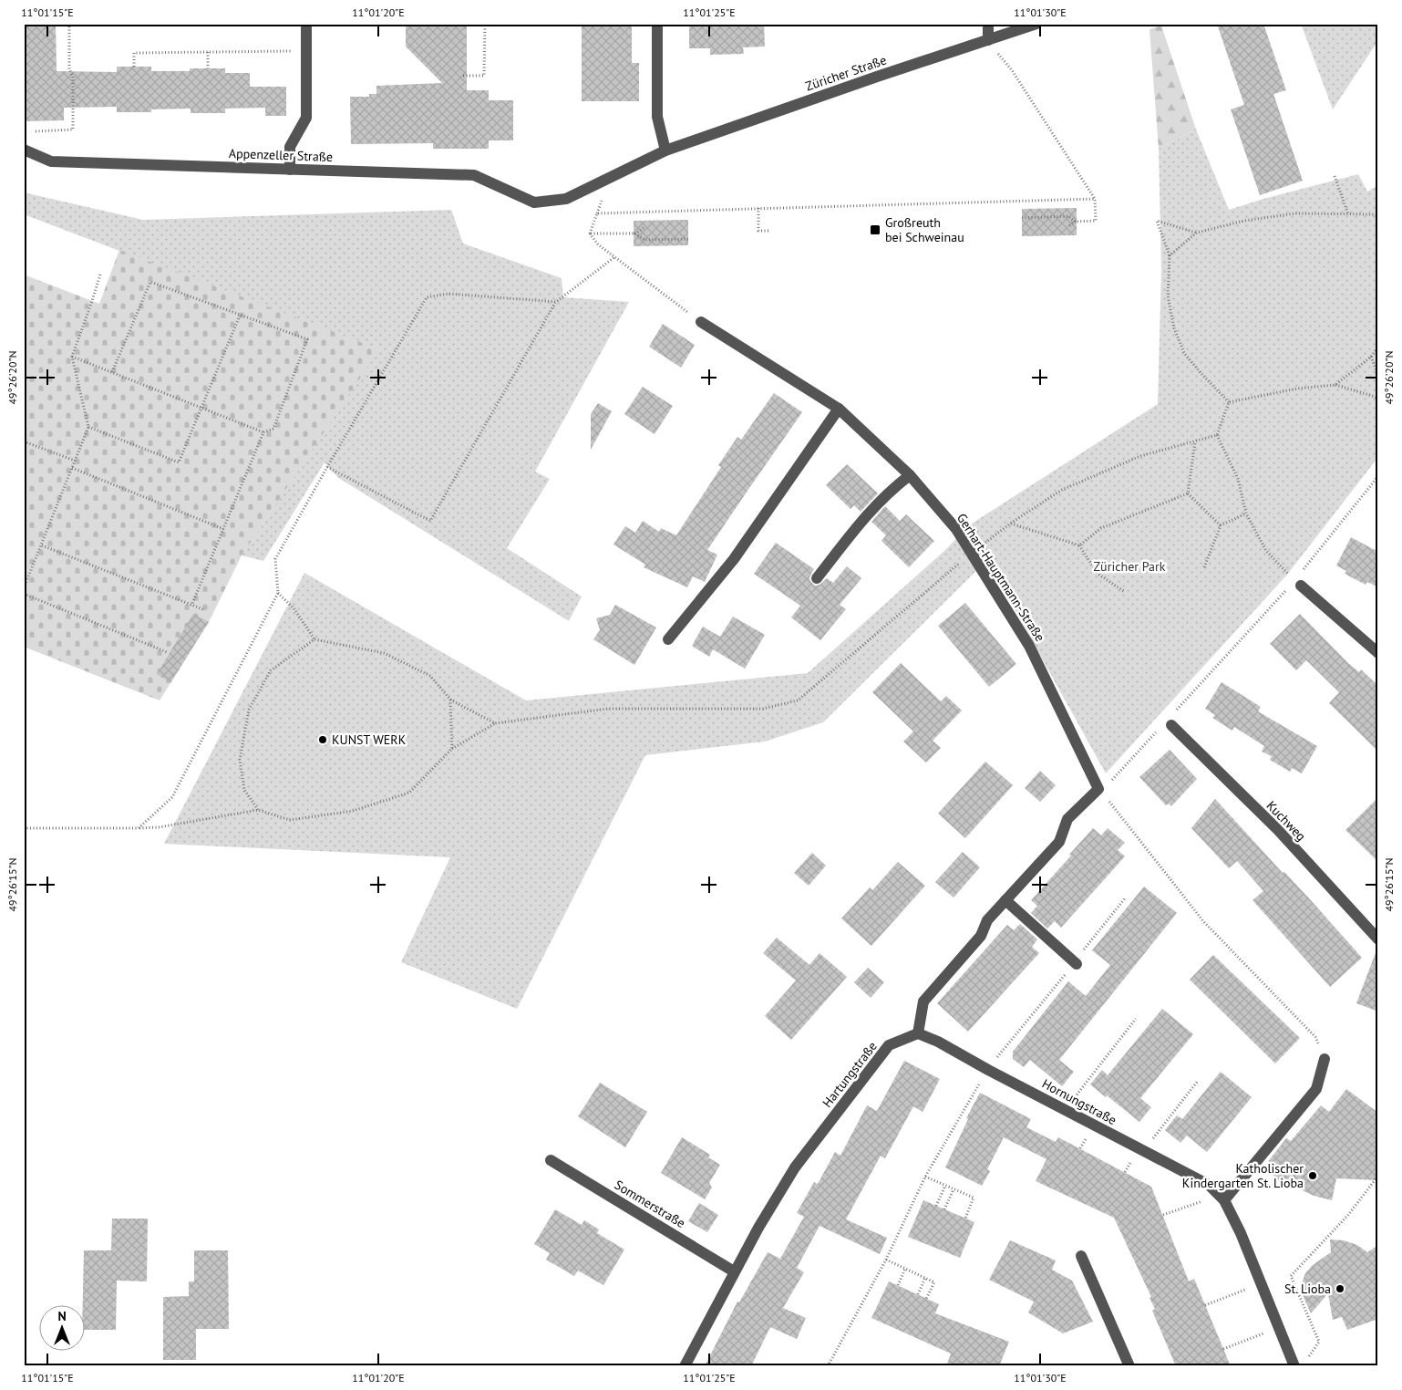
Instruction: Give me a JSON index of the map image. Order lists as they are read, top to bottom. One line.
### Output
{"streets":{"street":["Züricher Straße","Appenzeller Straße","Gerhart-Hauptmann-Straße","Kuchweg","Hartungstraße","Hornungstraße","Sommerstraße"]},"crossings":[["Züricher Straße","Appenzeller Straße"],["Hartungstraße","Hornungstraße"],["Hartungstraße","Sommerstraße"]],"parks":["Züricher Park"],"places":{"transit":["Großreuth bei Schweinau"],"other":["KUNST WERK","Katholischer Kindergarten St. Lioba","St. Lioba"]},"north":"top","coordinates":["11°01'15\"E","11°01'20\"E","11°01'25\"E","11°01'30\"E","49°26'20\"N","49°26'15\"N"]}
